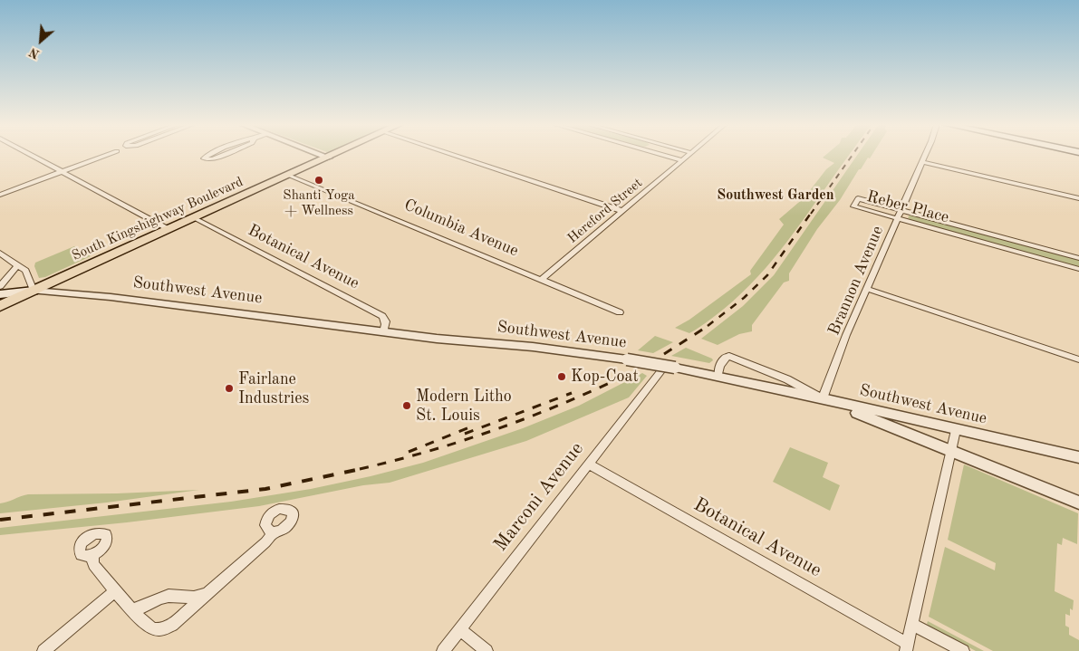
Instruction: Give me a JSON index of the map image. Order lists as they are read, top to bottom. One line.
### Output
{"streets":{"main road":["South Kingshighway Boulevard"],"street":["Reber Place","Hereford Street","Columbia Avenue","Botanical Avenue","Brannon Avenue","Southwest Avenue","Marconi Avenue"]},"crossings":[["Reber Place","Brannon Avenue"],["Hereford Street","Columbia Avenue"],["South Kingshighway Boulevard","Columbia Avenue"],["South Kingshighway Boulevard","Botanical Avenue"],["South Kingshighway Boulevard","Southwest Avenue"],["Botanical Avenue","Southwest Avenue"],["Botanical Avenue","Marconi Avenue"],["Brannon Avenue","Southwest Avenue"],["Southwest Avenue","Marconi Avenue"]],"districts":["Southwest Garden"],"places":["Shanti Yoga + Wellness","Kop-Coat","Fairlane Industries","Modern Litho St. Louis"],"north":"bottom left"}
